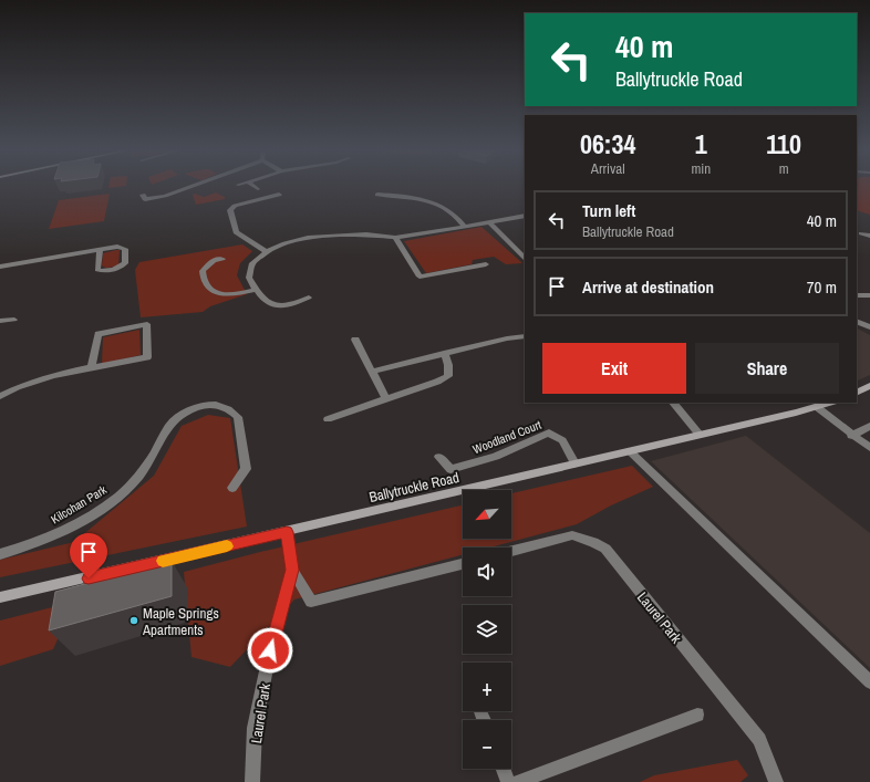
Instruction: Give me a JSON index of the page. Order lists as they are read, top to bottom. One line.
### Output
{"streets":{"street":["Woodland Court","Ballytruckle Road","Kilcohan Park","Laurel Park"]},"crossings":[["Woodland Court","Ballytruckle Road"],["Ballytruckle Road","Laurel Park"]],"places":["Maple Springs Apartments"],"north":"bottom left","page":{"turn":["40 m","Ballytruckle Road"],"eta":["06:34","Arrival","1","min","110","m"],"list":[{"name":"Turn left","note":"Ballytruckle Road","value":"40 m"},{"name":"Arrive at destination","value":"70 m"}],"buttons":["Exit","Share"],"map_buttons":["+","−"]}}
